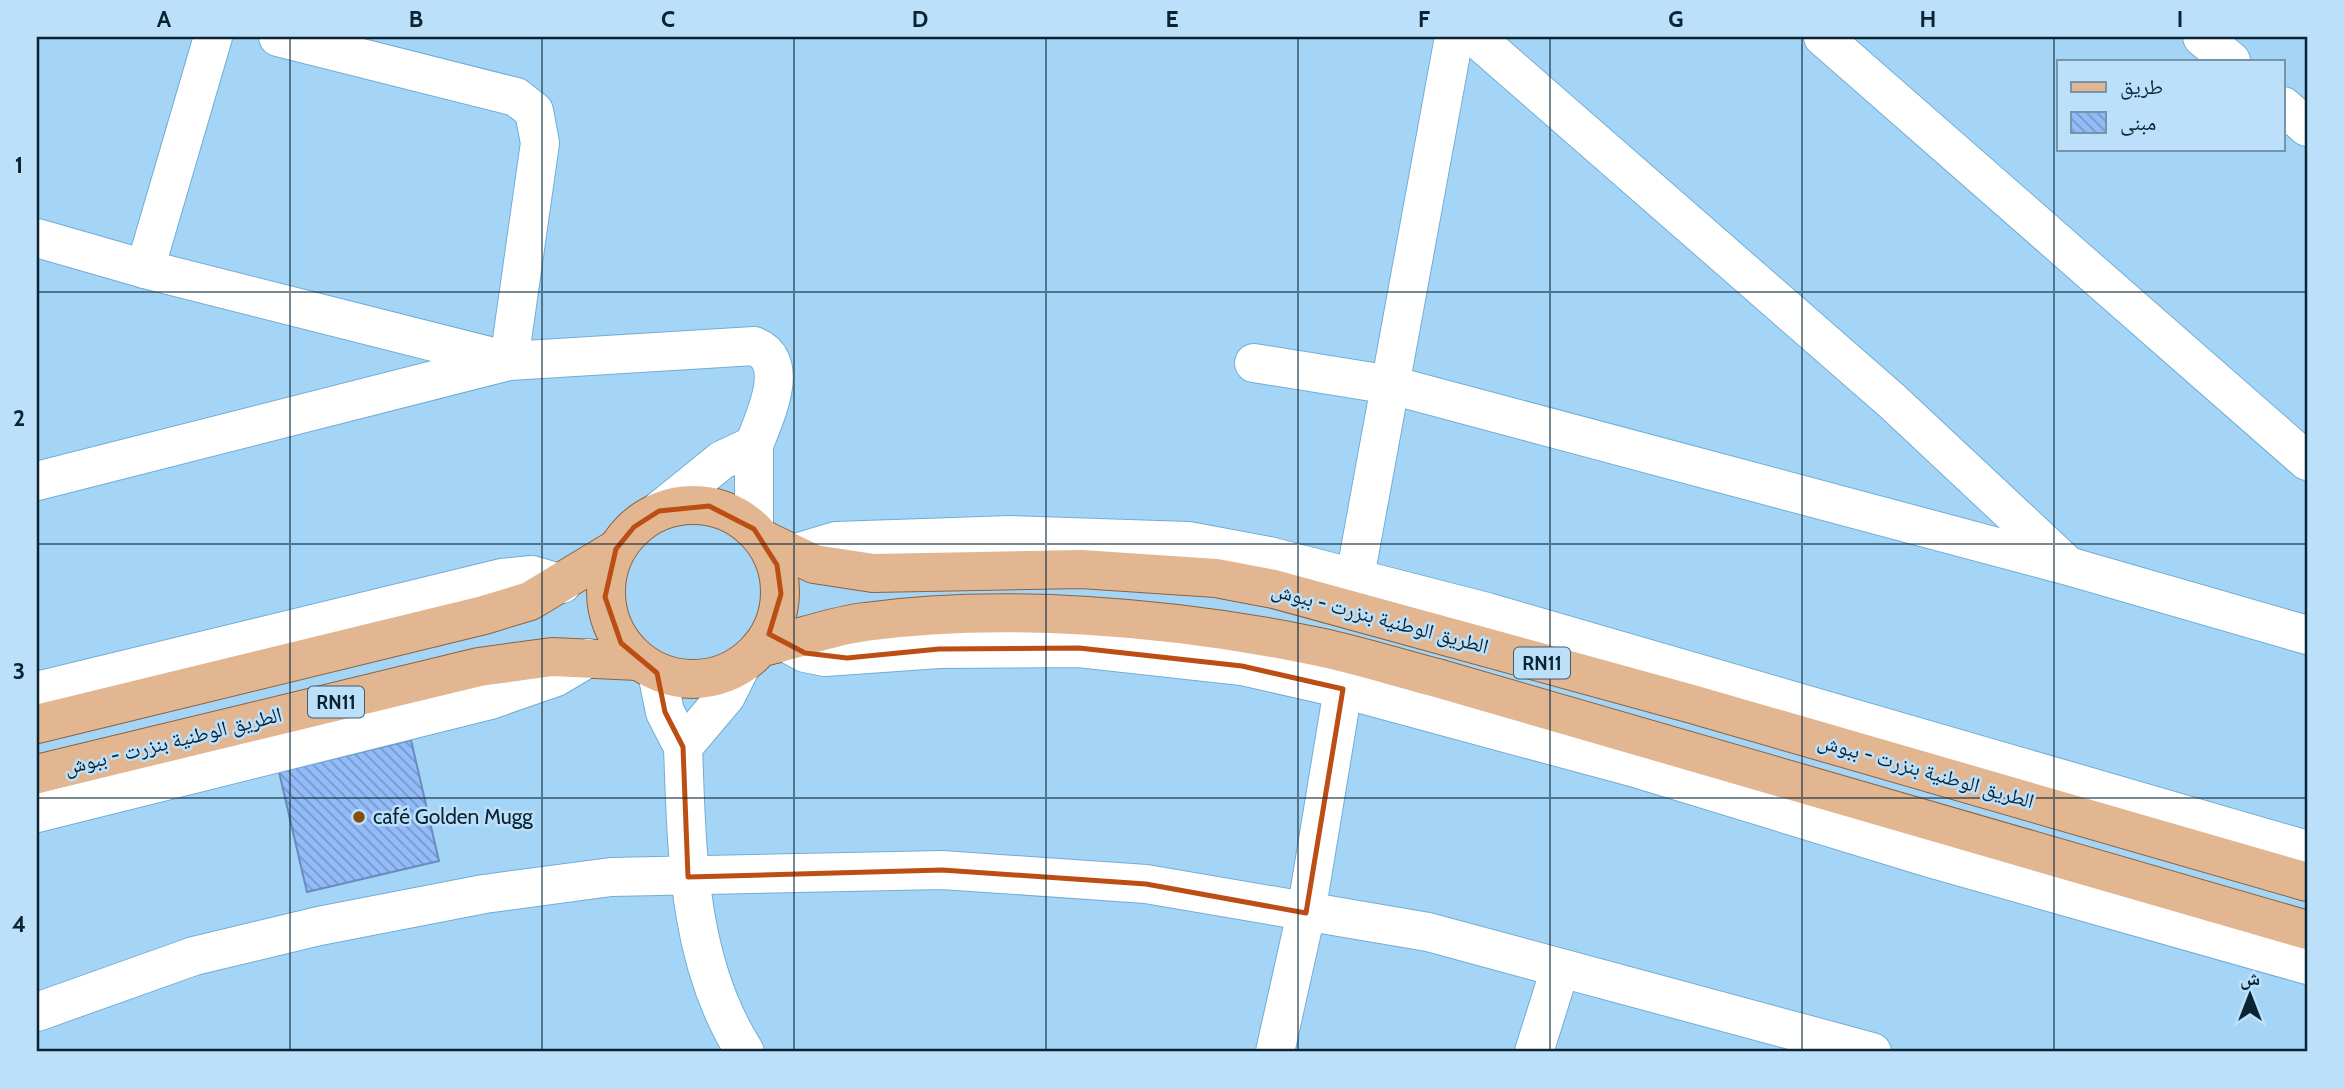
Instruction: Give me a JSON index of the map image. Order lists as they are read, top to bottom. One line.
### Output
{"streets":{"main road":["الطريق الوطنية بنزرت - ببوش","RN11"]},"crossings":[["الطريق الوطنية بنزرت - ببوش","RN11"]],"places":["café Golden Mugg"],"legend":["طريق","مبنى"],"north":"top","grid":{"columns":["A","B","C","D","E","F","G","H","I"],"rows":["1","2","3","4"]}}
